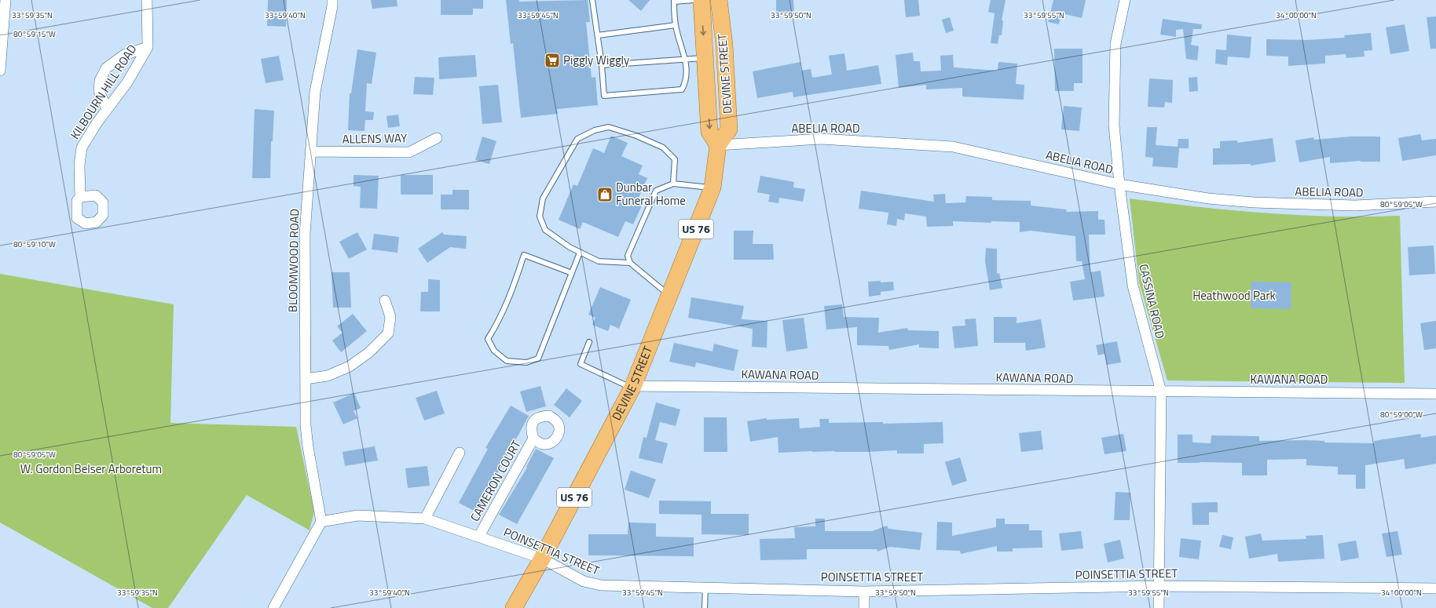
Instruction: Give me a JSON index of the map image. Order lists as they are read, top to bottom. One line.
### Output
{"streets":{"main road":["DEVINE STREET","US 76"],"street":["KILBOURN HILL ROAD","ABELIA ROAD","ALLENS WAY","BLOOMWOOD ROAD","CASSINA ROAD","KAWANA ROAD","CAMERON COURT","POINSETTIA STREET"]},"crossings":[["DEVINE STREET","ABELIA ROAD"],["DEVINE STREET","KAWANA ROAD"],["DEVINE STREET","POINSETTIA STREET"],["ABELIA ROAD","CASSINA ROAD"],["ALLENS WAY","BLOOMWOOD ROAD"],["BLOOMWOOD ROAD","POINSETTIA STREET"],["CASSINA ROAD","KAWANA ROAD"],["CASSINA ROAD","POINSETTIA STREET"],["CAMERON COURT","POINSETTIA STREET"]],"parks":["Heathwood Park","W. Gordon Belser Arboretum"],"places":{"supermarket":["Piggly Wiggly"],"shop":["Dunbar Funeral Home"]},"coordinates":["33°59'35\"N","33°59'40\"N","33°59'45\"N","33°59'50\"N","33°59'55\"N","34°00'00\"N","80°59'15\"W","80°59'05\"W","80°59'10\"W","80°59'00\"W"]}
